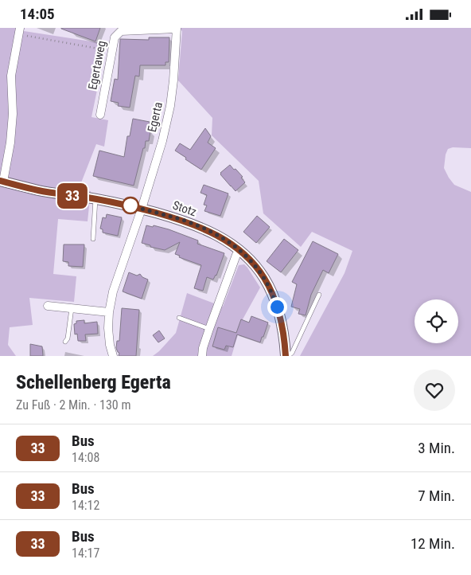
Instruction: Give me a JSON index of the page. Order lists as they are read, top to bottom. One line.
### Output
{"streets":{"street":["Egertaweg","Egerta","Stotz"]},"crossings":[["Egertaweg","Egerta"],["Egerta","Stotz"]],"lines":["bus line 33"],"page":{"status":"14:05","on_map":"33","heading":["Schellenberg Egerta","Zu Fuß · 2 Min. · 130 m"],"list":[{"mark":"33","name":"Bus","note":"14:08","value":"3 Min."},{"mark":"33","name":"Bus","note":"14:12","value":"7 Min."},{"mark":"33","name":"Bus","note":"14:17","value":"12 Min."}]}}
